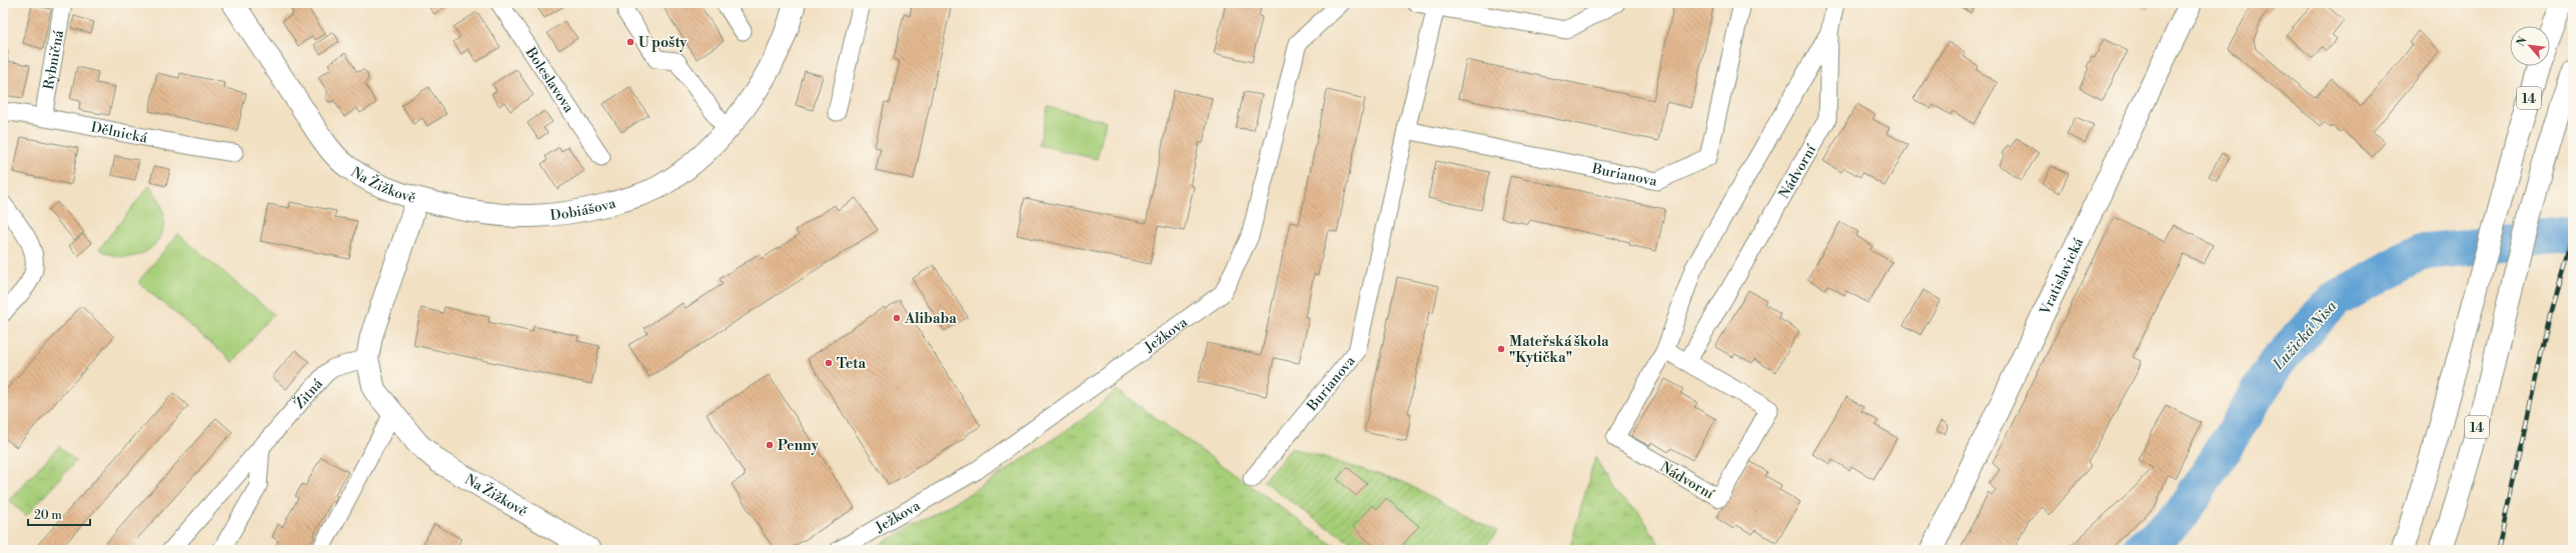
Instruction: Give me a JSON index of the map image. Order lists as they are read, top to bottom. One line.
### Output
{"streets":{"main road":["14","Na Žižkově","Dobiášova","Vratislavická"],"street":["Rybničná","Boleslavova","Dělnická","Nádvorní","Burianova","Ježkova","Žitná"]},"crossings":[["Rybničná","Dělnická"],["Na Žižkově","Dobiášova"],["Na Žižkově","Žitná"]],"water":["Lužická Nisa"],"places":["U pošty","Alibaba","Mateřská škola \"Kytička\"","Teta","Penny"],"scale_bar":"20 m","north":"top left"}
